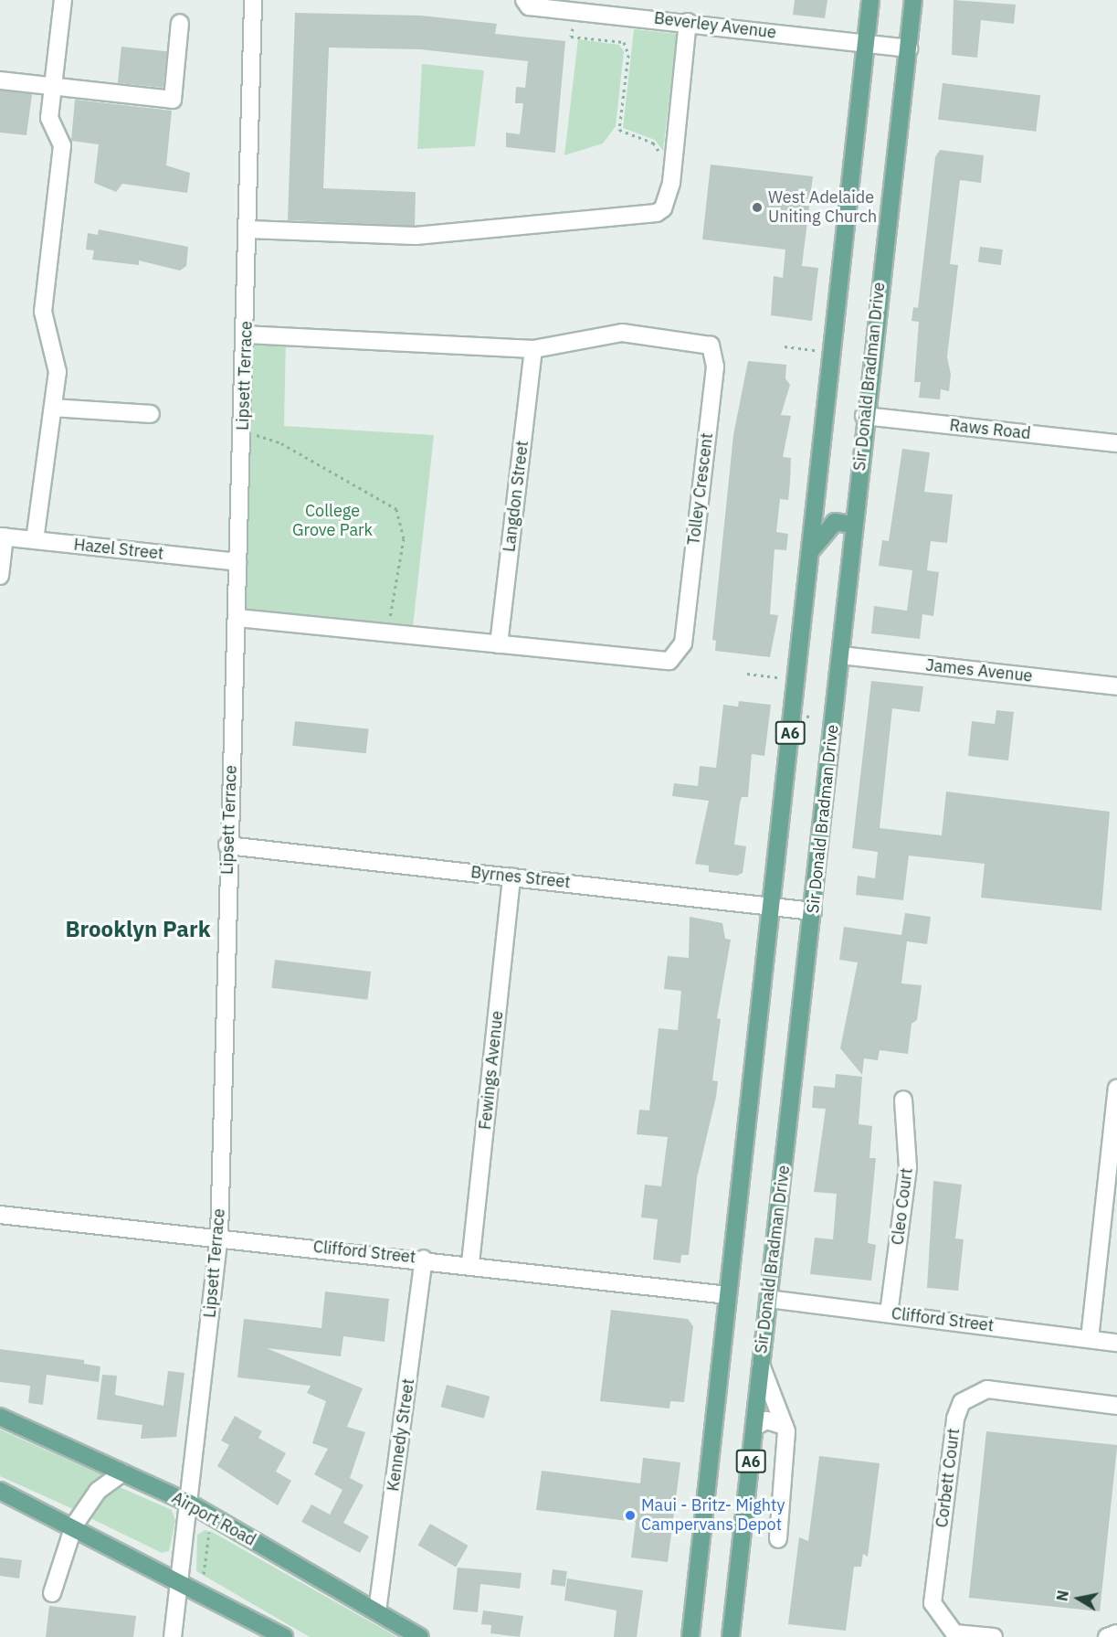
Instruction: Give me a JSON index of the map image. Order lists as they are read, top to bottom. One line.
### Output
{"streets":{"main road":["Sir Donald Bradman Drive","A6","Airport Road"],"street":["Beverley Avenue","Lipsett Terrace","Raws Road","Tolley Crescent","Langdon Street","Hazel Street","James Avenue","Byrnes Street","Fewings Avenue","Cleo Court","Clifford Street","Kennedy Street","Corbett Court"]},"crossings":[["Beverley Avenue","Sir Donald Bradman Drive"],["Beverley Avenue","A6"],["Lipsett Terrace","Tolley Crescent"],["Lipsett Terrace","Hazel Street"],["Lipsett Terrace","Byrnes Street"],["Lipsett Terrace","Clifford Street"],["Lipsett Terrace","Airport Road"],["Sir Donald Bradman Drive","Raws Road"],["Sir Donald Bradman Drive","James Avenue"],["Sir Donald Bradman Drive","Byrnes Street"],["Sir Donald Bradman Drive","Clifford Street"],["Tolley Crescent","Langdon Street"],["A6","Byrnes Street"],["A6","Clifford Street"],["Byrnes Street","Fewings Avenue"],["Fewings Avenue","Clifford Street"],["Cleo Court","Clifford Street"],["Clifford Street","Kennedy Street"],["Kennedy Street","Airport Road"]],"districts":["Brooklyn Park"],"parks":["College Grove Park"],"places":["West Adelaide Uniting Church","Maui - Britz- Mighty Campervans Depot"],"north":"left"}
